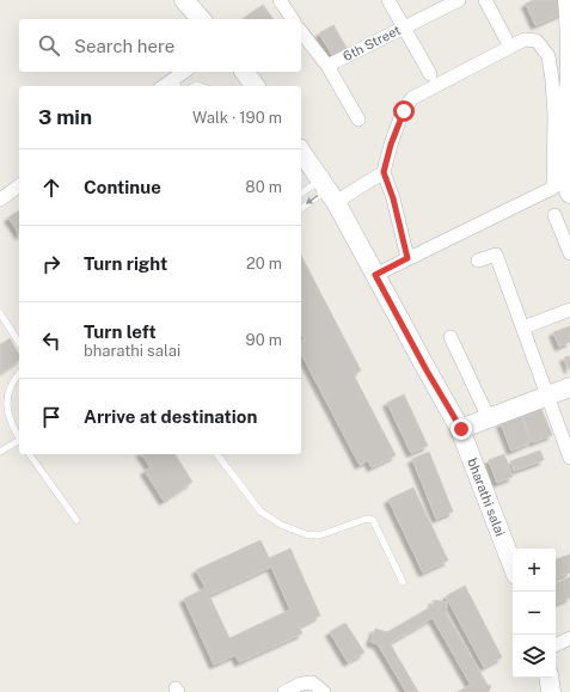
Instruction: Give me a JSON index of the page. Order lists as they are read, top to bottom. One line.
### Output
{"streets":{"street":["6th Street","bharathi salai"]},"page":{"search":"Search here","heading":["3 min","Walk · 190 m"],"list":[["Continue","80 m"],["Turn right","20 m"],["Turn left","bharathi salai","90 m"],"Arrive at destination"],"map_buttons":["+","−"]}}
